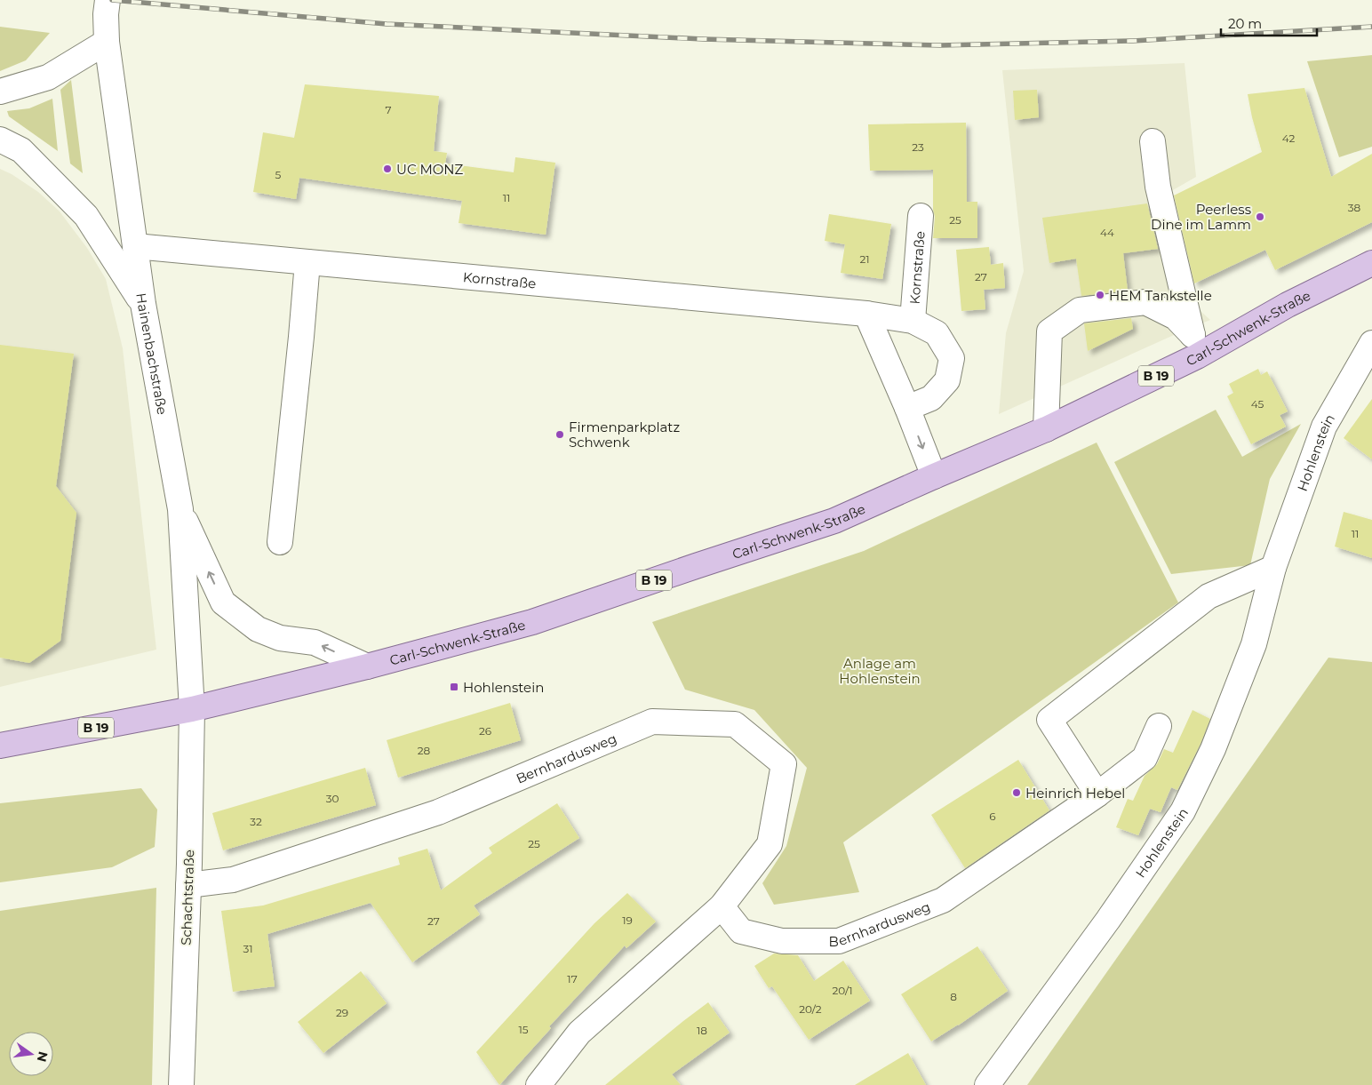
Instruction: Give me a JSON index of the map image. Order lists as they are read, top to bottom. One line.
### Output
{"streets":{"main road":["Carl-Schwenk-Straße","B 19"],"street":["Kornstraße","Hainenbachstraße","Hohlenstein","Bernhardusweg","Schachtstraße"]},"crossings":[["Kornstraße","Hainenbachstraße"],["Carl-Schwenk-Straße","Hainenbachstraße"],["Carl-Schwenk-Straße","B 19"],["Carl-Schwenk-Straße","Schachtstraße"],["Hainenbachstraße","B 19"],["Hainenbachstraße","Schachtstraße"],["B 19","Schachtstraße"],["Bernhardusweg","Schachtstraße"]],"parks":["Anlage am Hohlenstein"],"places":{"other":["UC MONZ","Peerless Dine im Lamm","HEM Tankstelle","Firmenparkplatz Schwenk","Heinrich Hebel"],"transit":["Hohlenstein"]},"house_numbers":["7","42","23","5","11","38","25","44","21","27","45","11","26","28","30","6","32","25","19","27","31","17","20/1","8","20/2","29","15","18"],"scale_bar":"20 m","north":"right"}
